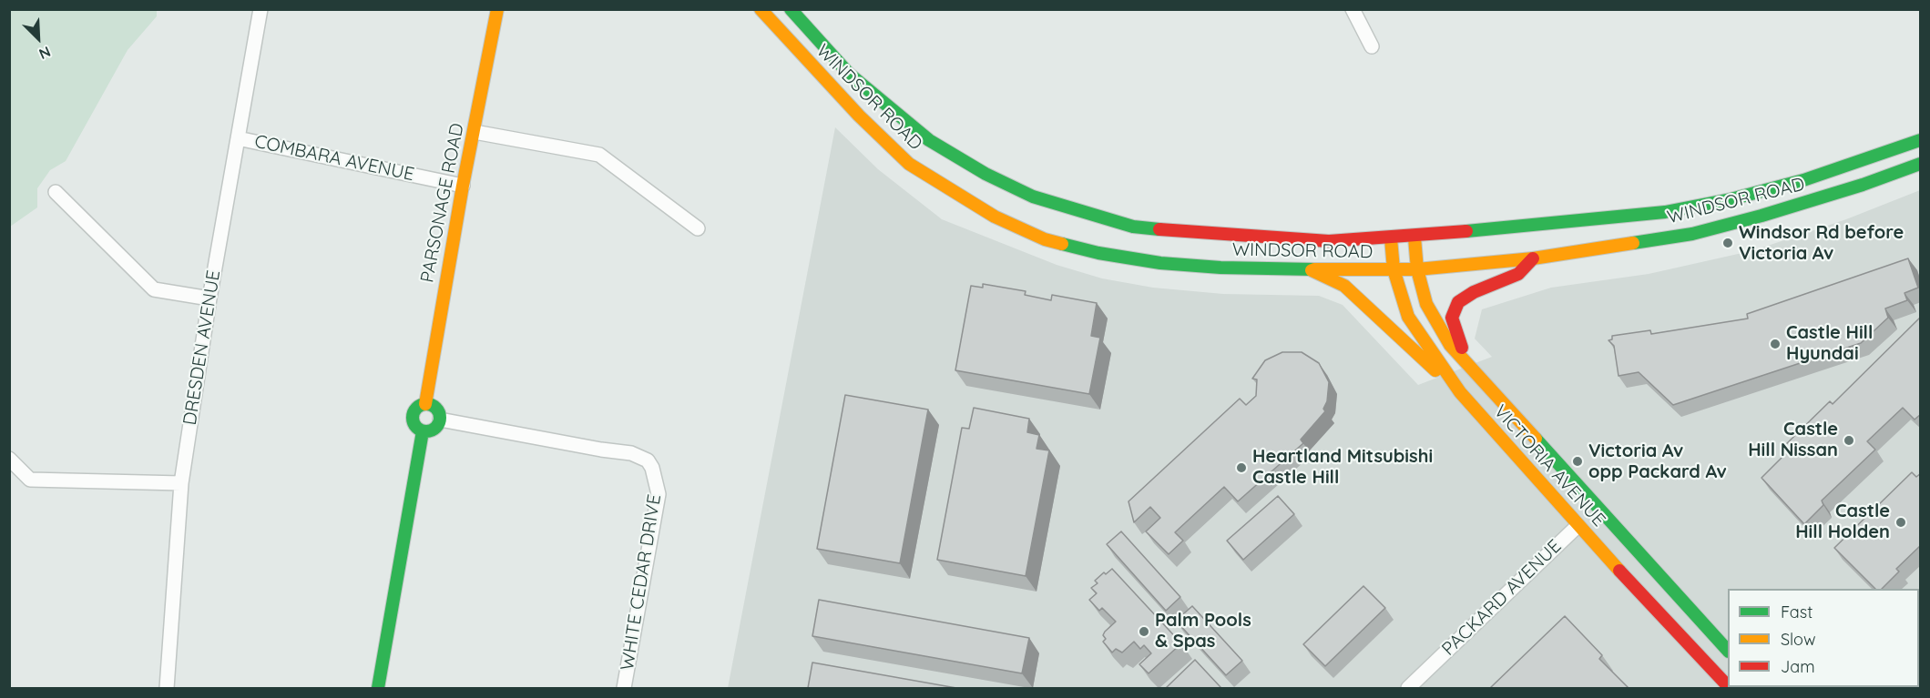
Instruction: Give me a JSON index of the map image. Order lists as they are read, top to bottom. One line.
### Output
{"streets":{"main road":["WINDSOR ROAD","PARSONAGE ROAD","VICTORIA AVENUE","PACKARD AVENUE"],"street":["COMBARA AVENUE","DRESDEN AVENUE","WHITE CEDAR DRIVE"]},"crossings":[["WINDSOR ROAD","VICTORIA AVENUE"],["COMBARA AVENUE","PARSONAGE ROAD"],["COMBARA AVENUE","DRESDEN AVENUE"],["PARSONAGE ROAD","WHITE CEDAR DRIVE"],["VICTORIA AVENUE","PACKARD AVENUE"]],"places":["Windsor Rd before Victoria Av","Castle Hill Hyundai","Castle Hill Nissan","Victoria Av opp Packard Av","Heartland Mitsubishi Castle Hill","Castle Hill Holden","Palm Pools & Spas"],"legend":["Fast","Slow","Jam"],"north":"bottom right"}
